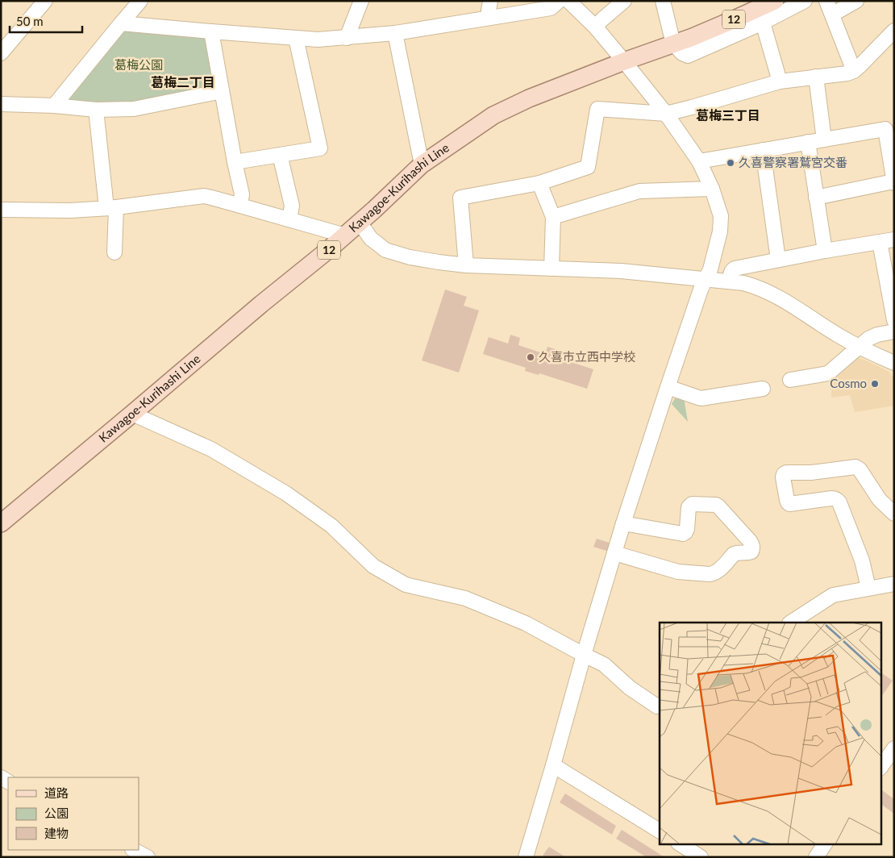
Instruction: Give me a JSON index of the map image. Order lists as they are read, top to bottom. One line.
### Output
{"streets":{"main road":["12","Kawagoe-Kurihashi Line"]},"districts":["葛梅二丁目","葛梅三丁目"],"parks":["葛梅公園"],"places":["久喜警察署鷲宮交番","久喜市立西中学校","Cosmo"],"legend":["道路","公園","建物"],"scale_bar":"50 m"}
